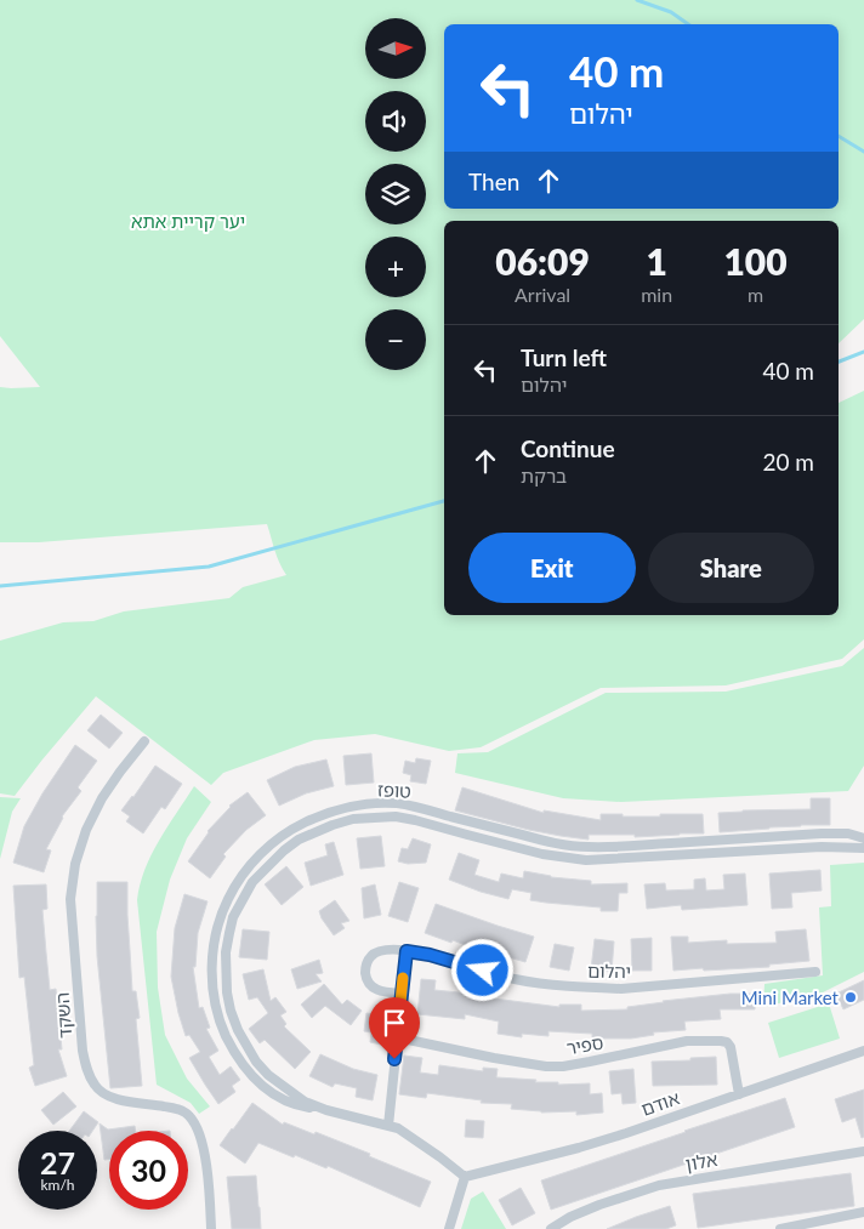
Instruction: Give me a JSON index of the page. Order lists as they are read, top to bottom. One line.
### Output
{"streets":{"street":["טופז","יהלום","השקד","ספיר","אודם","אלון"]},"crossings":[["טופז","אודם"],["ספיר","אודם"]],"parks":["יער קריית אתא"],"places":["Mini Market"],"north":"right","page":{"map_buttons":["+","−"],"turn":["40 m","יהלום"],"then":"Then","eta":["06:09","Arrival","1","min","100","m"],"list":[{"name":"Turn left","note":"יהלום","value":"40 m"},{"name":"Continue","note":"ברקת","value":"20 m"}],"buttons":["Exit","Share"],"speed":"27 km/h","limit":"30"}}
